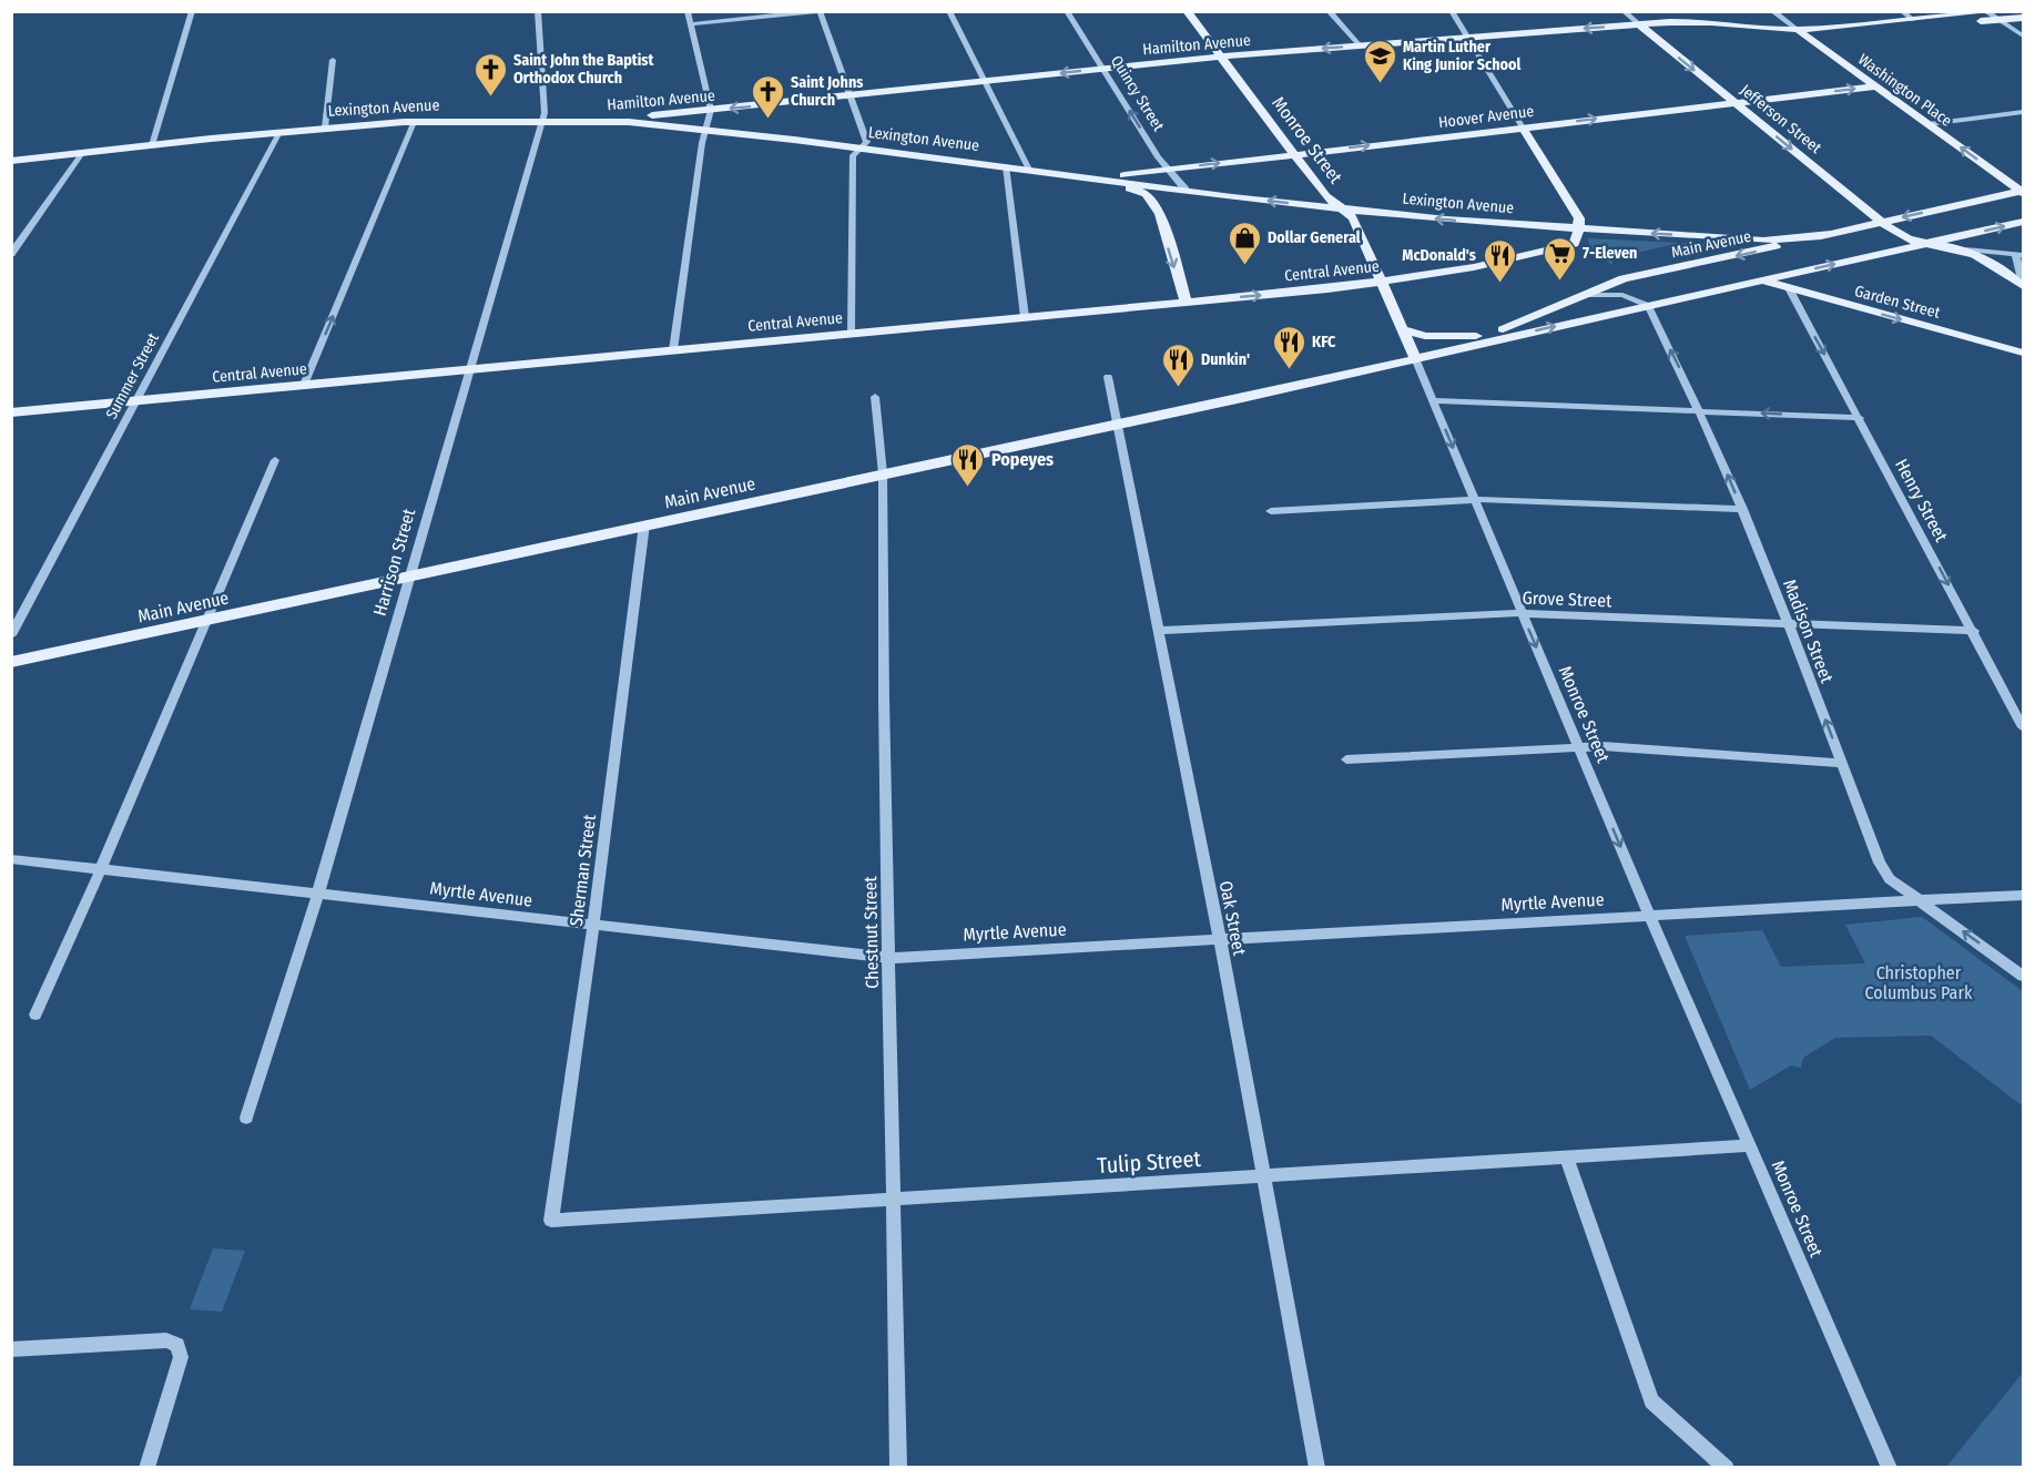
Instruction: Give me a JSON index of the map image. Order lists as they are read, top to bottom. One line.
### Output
{"streets":{"main road":["Hamilton Avenue","Washington Place","Lexington Avenue","Hoover Avenue","Jefferson Street","Monroe Street","Main Avenue","Central Avenue","Garden Street"],"street":["Quincy Street","Summer Street","Henry Street","Harrison Street","Grove Street","Madison Street","Sherman Street","Myrtle Avenue","Oak Street","Chestnut Street","Tulip Street"]},"crossings":[["Hamilton Avenue","Washington Place"],["Hamilton Avenue","Quincy Street"],["Hamilton Avenue","Lexington Avenue"],["Hamilton Avenue","Jefferson Street"],["Hamilton Avenue","Monroe Street"],["Washington Place","Hoover Avenue"],["Washington Place","Main Avenue"],["Quincy Street","Lexington Avenue"],["Quincy Street","Hoover Avenue"],["Lexington Avenue","Hoover Avenue"],["Lexington Avenue","Monroe Street"],["Lexington Avenue","Main Avenue"],["Lexington Avenue","Central Avenue"],["Lexington Avenue","Summer Street"],["Lexington Avenue","Harrison Street"],["Hoover Avenue","Jefferson Street"],["Hoover Avenue","Monroe Street"],["Jefferson Street","Main Avenue"],["Monroe Street","Main Avenue"],["Monroe Street","Central Avenue"],["Monroe Street","Grove Street"],["Monroe Street","Myrtle Avenue"],["Monroe Street","Tulip Street"],["Main Avenue","Garden Street"],["Main Avenue","Harrison Street"],["Main Avenue","Madison Street"],["Main Avenue","Sherman Street"],["Main Avenue","Oak Street"],["Main Avenue","Chestnut Street"],["Central Avenue","Summer Street"],["Central Avenue","Harrison Street"],["Garden Street","Henry Street"],["Henry Street","Grove Street"],["Harrison Street","Myrtle Avenue"],["Grove Street","Madison Street"],["Grove Street","Oak Street"],["Madison Street","Myrtle Avenue"],["Sherman Street","Myrtle Avenue"],["Sherman Street","Tulip Street"],["Myrtle Avenue","Oak Street"],["Myrtle Avenue","Chestnut Street"],["Oak Street","Tulip Street"],["Chestnut Street","Tulip Street"]],"one_way":["Hamilton Avenue","Washington Place","Quincy Street","Hoover Avenue","Jefferson Street","Henry Street","Madison Street"],"parks":["Christopher Columbus Park"],"places":{"school or university":["Martin Luther King Junior School"],"church":["Saint John the Baptist Orthodox Church","Saint Johns Church"],"shop":["Dollar General"],"supermarket":["7-Eleven"],"restaurant":["McDonald's","KFC","Dunkin'","Popeyes"]}}
